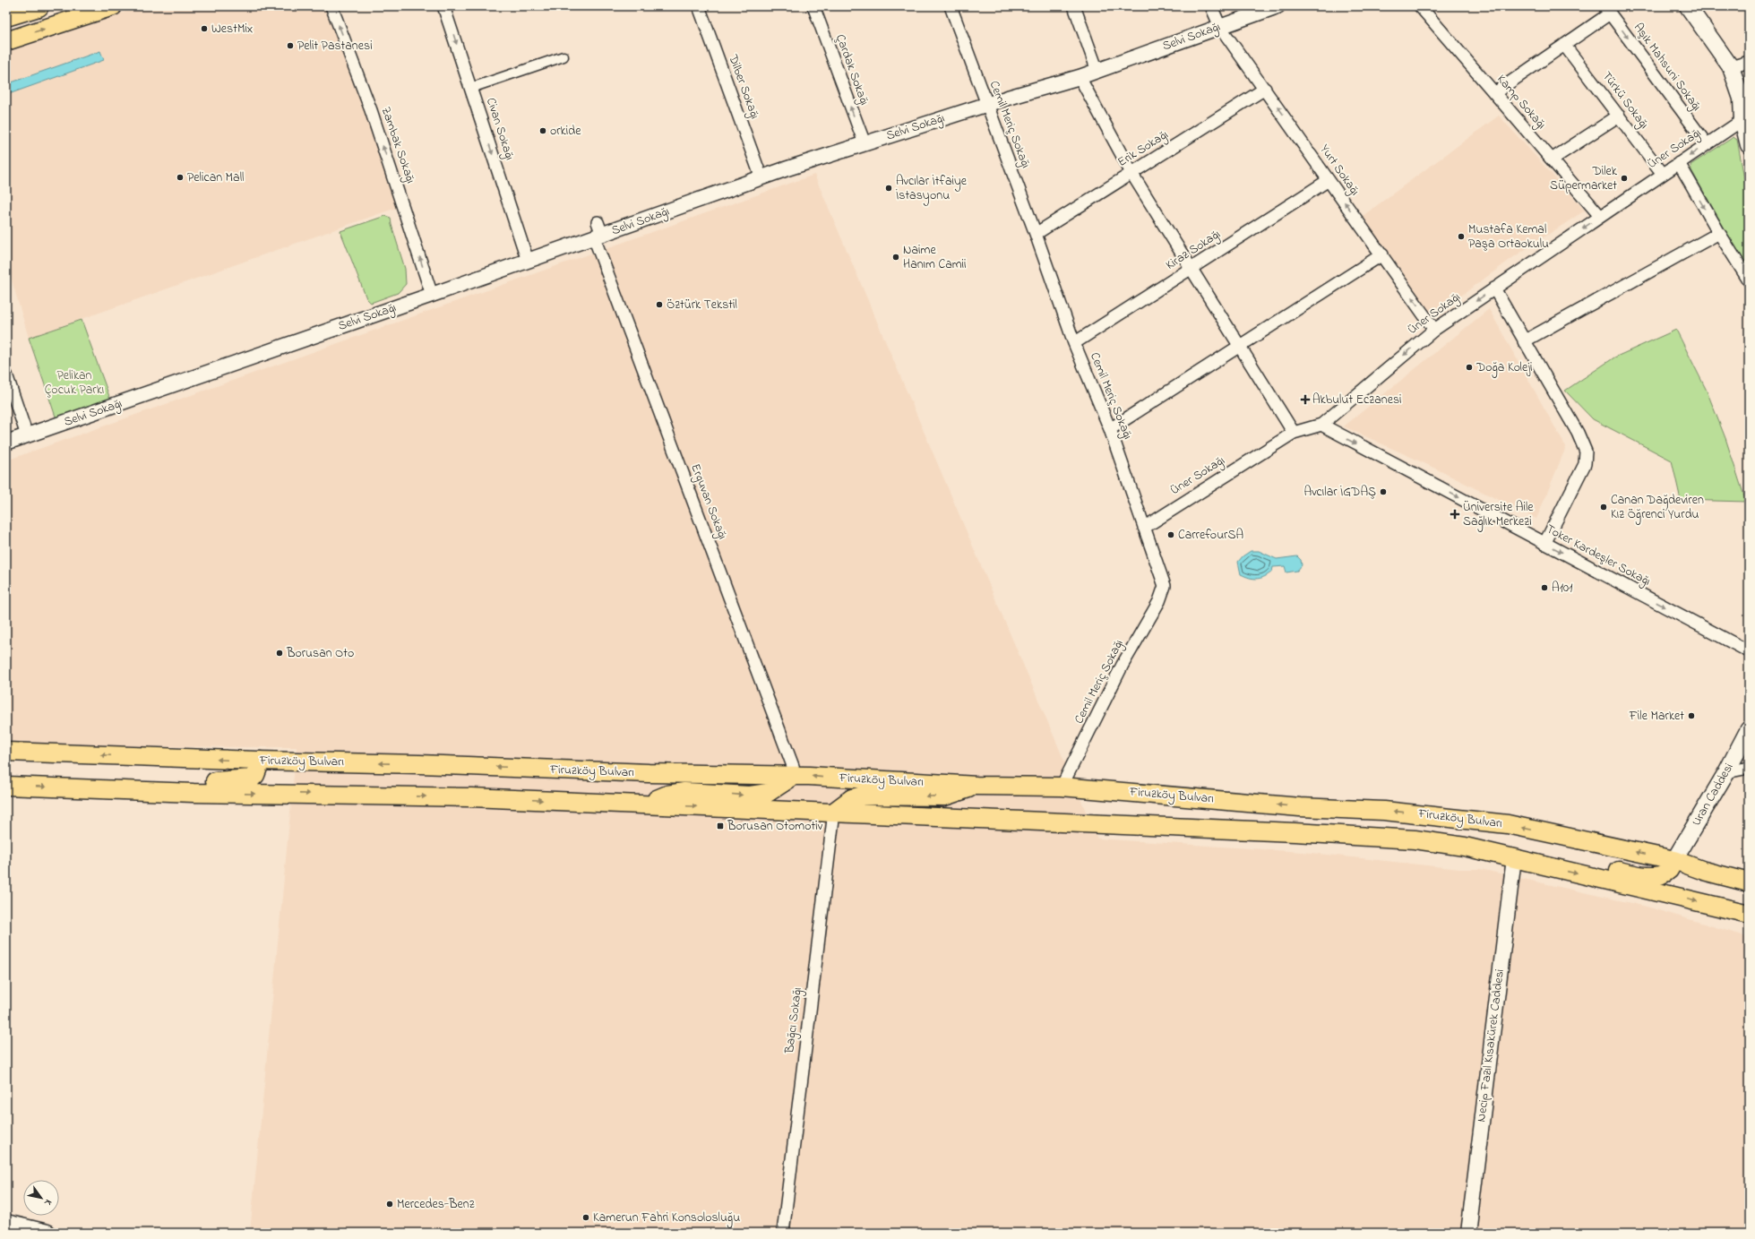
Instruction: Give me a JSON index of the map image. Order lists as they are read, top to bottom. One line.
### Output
{"streets":{"main road":["Firuzköy Bulvarı","Uran Caddesi"],"street":["Selvi Sokağı","Aşık Mahsuni Sokağı","Çardak Sokağı","Dilber Sokağı","Türkü Sokağı","Kamp Sokağı","Cemil Meriç Sokağı","Civan Sokağı","Zambak Sokağı","Erik Sokağı","Üner Sokağı","Yurt Sokağı","Kiraz Sokağı","Erguvan Sokağı","Toker Kardeşler Sokağı","Bağcı Sokağı","Necip Fazıl Kısakürek Caddesi"]},"crossings":[["Selvi Sokağı","Çardak Sokağı"],["Selvi Sokağı","Dilber Sokağı"],["Selvi Sokağı","Cemil Meriç Sokağı"],["Selvi Sokağı","Civan Sokağı"],["Selvi Sokağı","Zambak Sokağı"],["Selvi Sokağı","Yurt Sokağı"],["Selvi Sokağı","Erguvan Sokağı"],["Aşık Mahsuni Sokağı","Üner Sokağı"],["Türkü Sokağı","Üner Sokağı"],["Kamp Sokağı","Üner Sokağı"],["Cemil Meriç Sokağı","Erik Sokağı"],["Cemil Meriç Sokağı","Üner Sokağı"],["Cemil Meriç Sokağı","Kiraz Sokağı"],["Cemil Meriç Sokağı","Firuzköy Bulvarı"],["Erik Sokağı","Yurt Sokağı"],["Üner Sokağı","Yurt Sokağı"],["Üner Sokağı","Toker Kardeşler Sokağı"],["Yurt Sokağı","Kiraz Sokağı"],["Erguvan Sokağı","Firuzköy Bulvarı"],["Firuzköy Bulvarı","Uran Caddesi"],["Firuzköy Bulvarı","Bağcı Sokağı"],["Firuzköy Bulvarı","Necip Fazıl Kısakürek Caddesi"]],"one_way":["Aşık Mahsuni Sokağı","Çardak Sokağı","Civan Sokağı","Zambak Sokağı","Yurt Sokağı","Toker Kardeşler Sokağı"],"parks":["Pelikan Çocuk Parkı"],"places":{"other":["WestMix","Pelit Pastanesi","orkide","Pelican Mall","Dilek Süpermarket","Avcılar İtfaiye İstasyonu","Mustafa Kemal Paşa Ortaokulu","Naime Hanım Camii","Öztürk Tekstil","Doğa Koleji","Avcılar İGDAŞ","Canan Dağdeviren Kız Öğrenci Yurdu","CarrefourSA","A101","Borusan Oto","File Market","Mercedes-Benz","Kamerun Fahri Konsolosluğu"],"health":["Akbulut Eczanesi","Üniversite Aile Sağlık Merkezi"],"transit":["Borusan Otomotiv"]},"north":"bottom right"}
